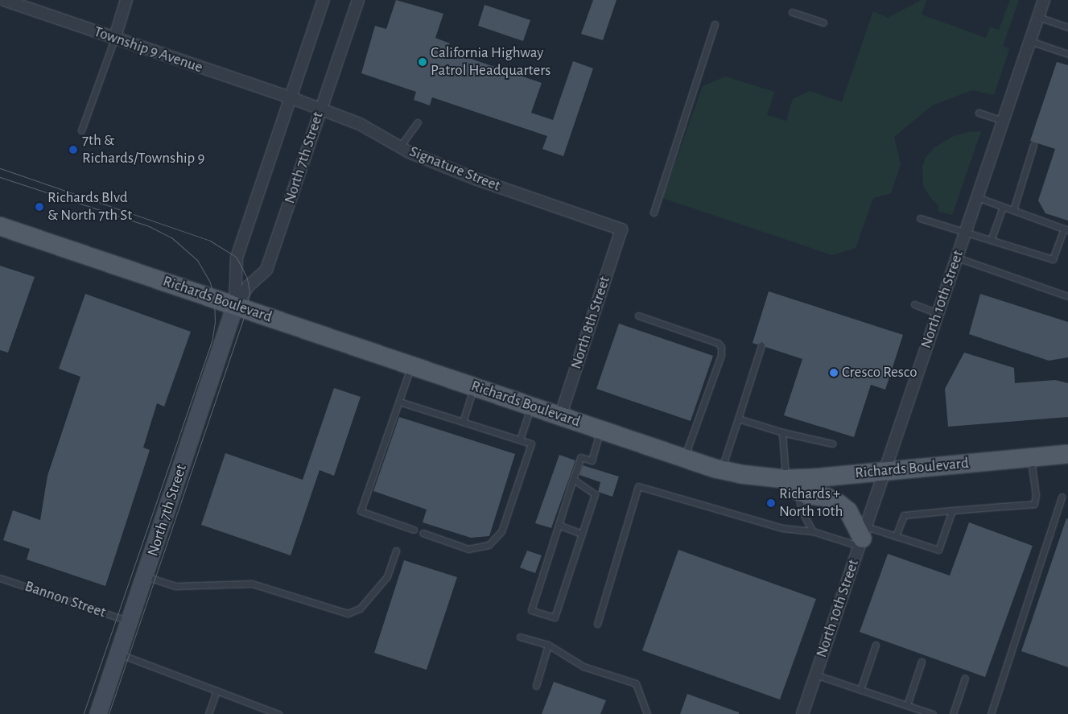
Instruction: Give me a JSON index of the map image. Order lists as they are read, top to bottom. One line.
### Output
{"streets":{"main road":["North 7th Street","Richards Boulevard"],"street":["Township 9 Avenue","Signature Street","North 10th Street","North 8th Street"],"lane":["Bannon Street"]},"crossings":[["Township 9 Avenue","North 7th Street"],["Township 9 Avenue","Signature Street"],["North 7th Street","Signature Street"],["North 7th Street","Richards Boulevard"],["North 7th Street","Bannon Street"],["Signature Street","North 8th Street"],["Richards Boulevard","North 10th Street"],["Richards Boulevard","North 8th Street"]],"places":["California Highway Patrol Headquarters","7th & Richards/Township 9","Richards Blvd & North 7th St","Cresco Resco","Richards + North 10th"]}
